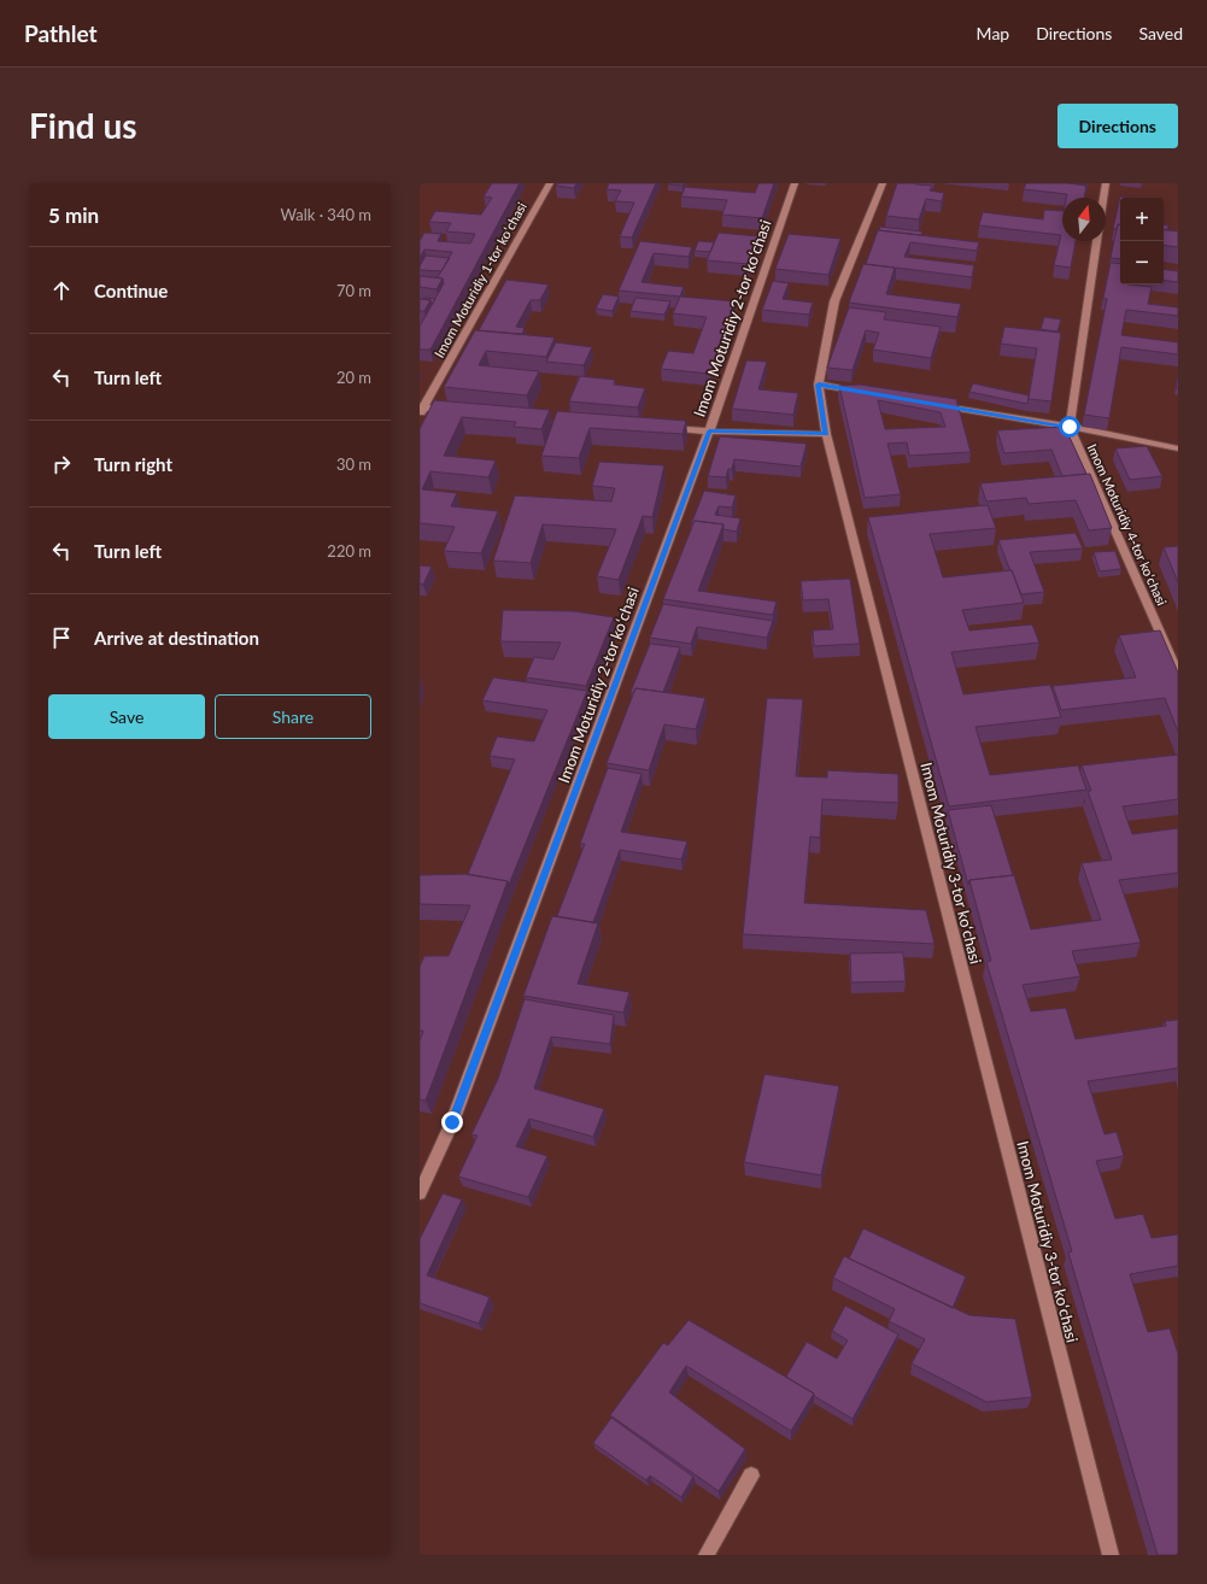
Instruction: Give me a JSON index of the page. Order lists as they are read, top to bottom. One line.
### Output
{"streets":{"street":["Imom Moturidiy 1-tor koʻchasi","Imom Moturidiy 2-tor koʻchasi","Imom Moturidiy 4-tor koʻchasi","Imom Moturidiy 3-tor koʻchasi"]},"north":"top","page":{"header":"Pathlet","nav":["Map","Directions","Saved"],"buttons":["Directions",["Save","Share"]],"title":"Find us","heading":["5 min","Walk · 340 m"],"map_buttons":["+","−"],"list":[["Continue","70 m"],["Turn left","20 m"],["Turn right","30 m"],["Turn left","220 m"],"Arrive at destination"]}}
